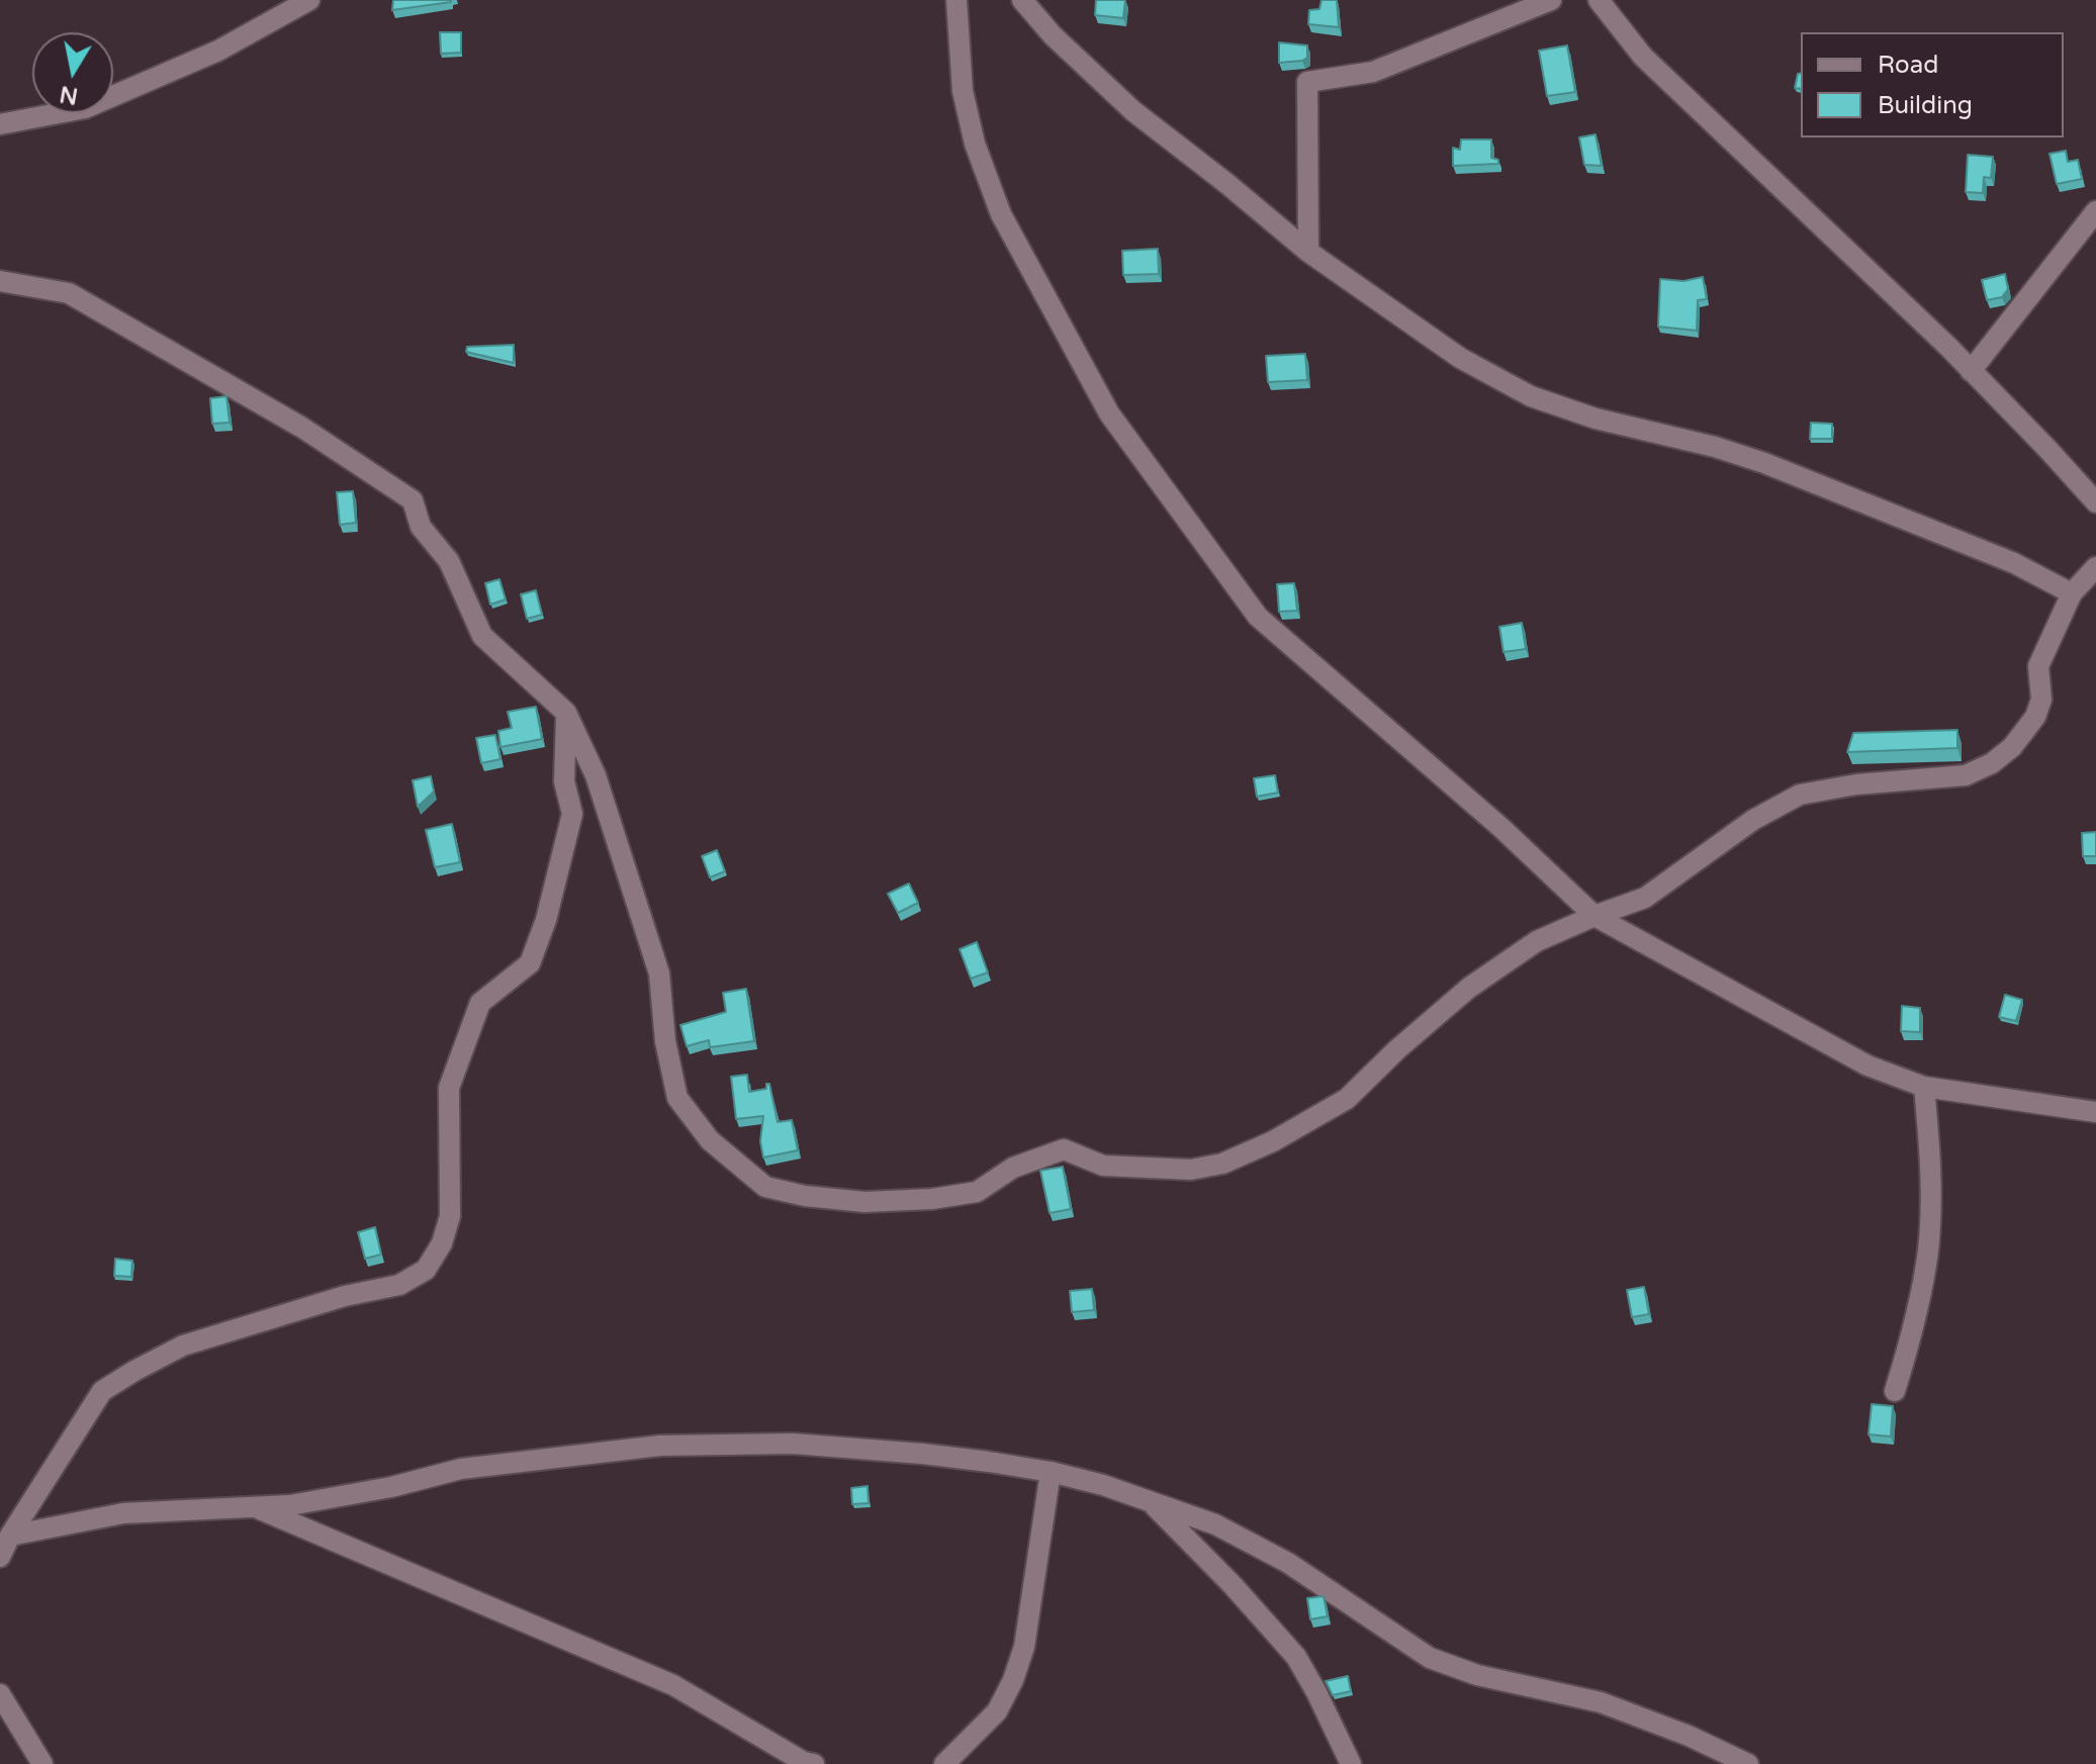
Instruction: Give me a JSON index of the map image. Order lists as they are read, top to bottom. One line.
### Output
{"legend":["Road","Building"],"north":"bottom"}
